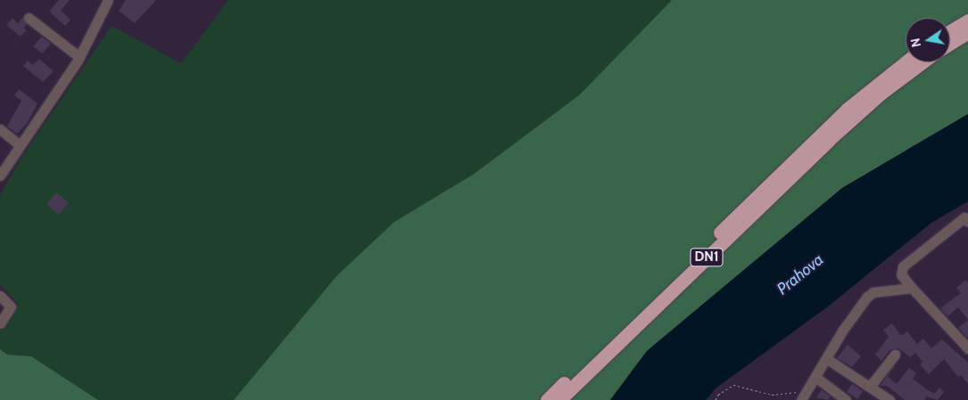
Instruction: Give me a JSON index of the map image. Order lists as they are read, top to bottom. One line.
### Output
{"streets":{"highway":["DN1"]},"water":["Prahova"],"north":"left"}
